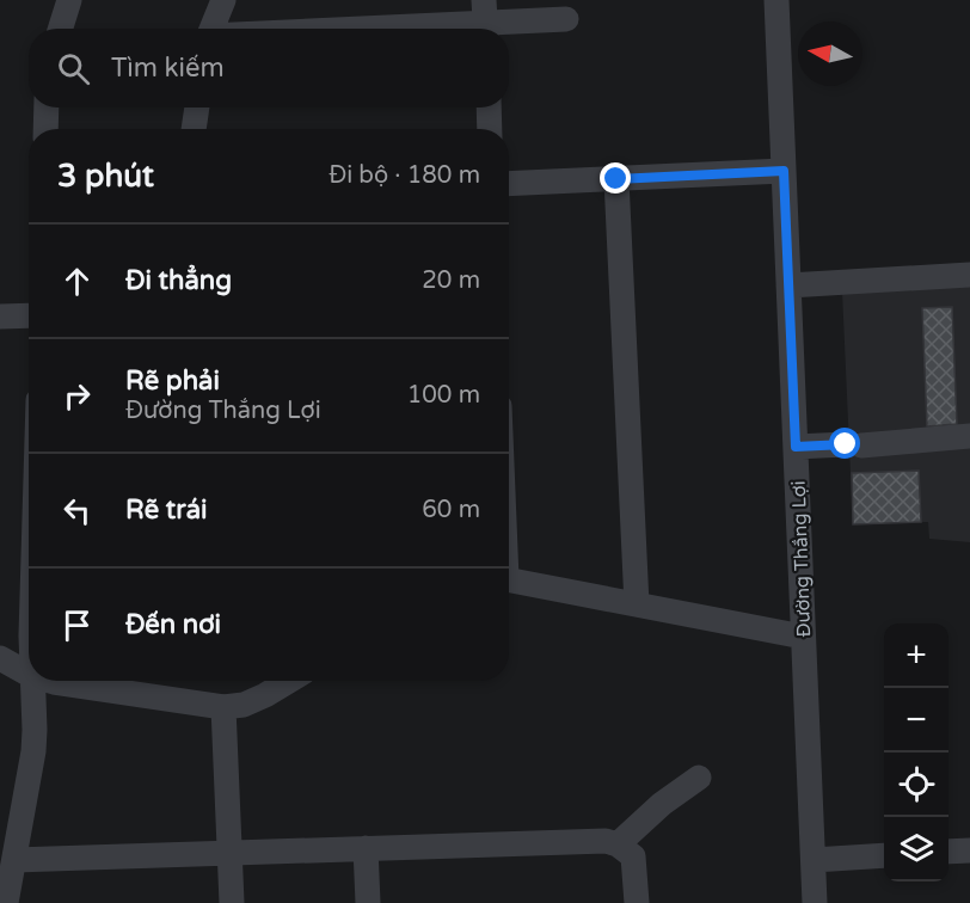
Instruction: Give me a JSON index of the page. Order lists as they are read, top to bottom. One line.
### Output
{"streets":{"street":["Đường Thắng Lợi"]},"north":"left","page":{"search":"Tìm kiếm","heading":["3 phút","Đi bộ · 180 m"],"list":[["Đi thẳng","20 m"],["Rẽ phải","Đường Thắng Lợi","100 m"],["Rẽ trái","60 m"],"Đến nơi"],"map_buttons":["+","−"]}}
